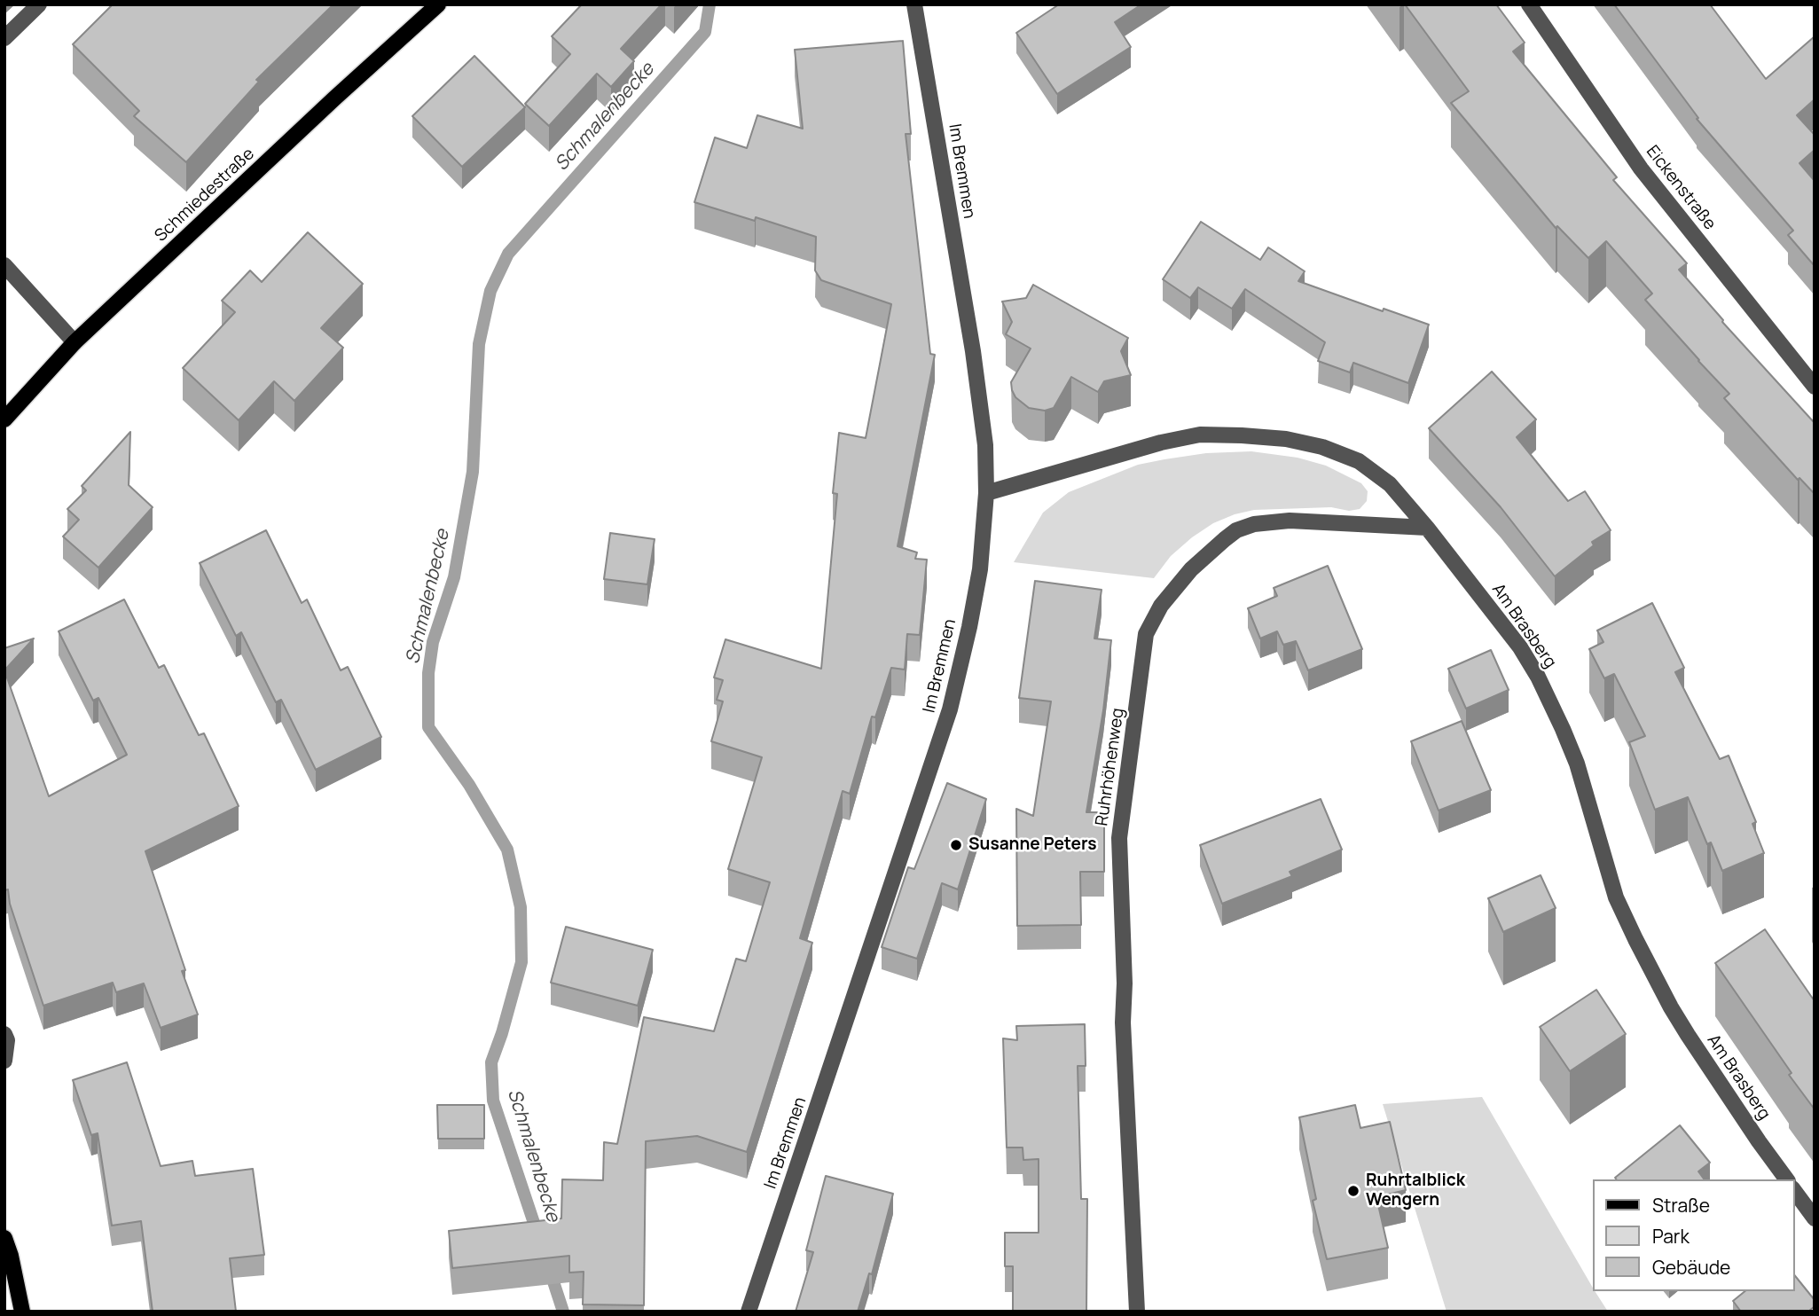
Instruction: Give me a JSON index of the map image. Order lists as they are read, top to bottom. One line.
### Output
{"streets":{"main road":["Schmiedestraße"],"street":["Im Bremmen","Eickenstraße","Am Brasberg","Ruhrhöhenweg"]},"crossings":[["Im Bremmen","Am Brasberg"],["Am Brasberg","Ruhrhöhenweg"]],"water":["Schmalenbecke"],"places":["Susanne Peters","Ruhrtalblick Wengern"],"legend":["Straße","Park","Gebäude"]}
